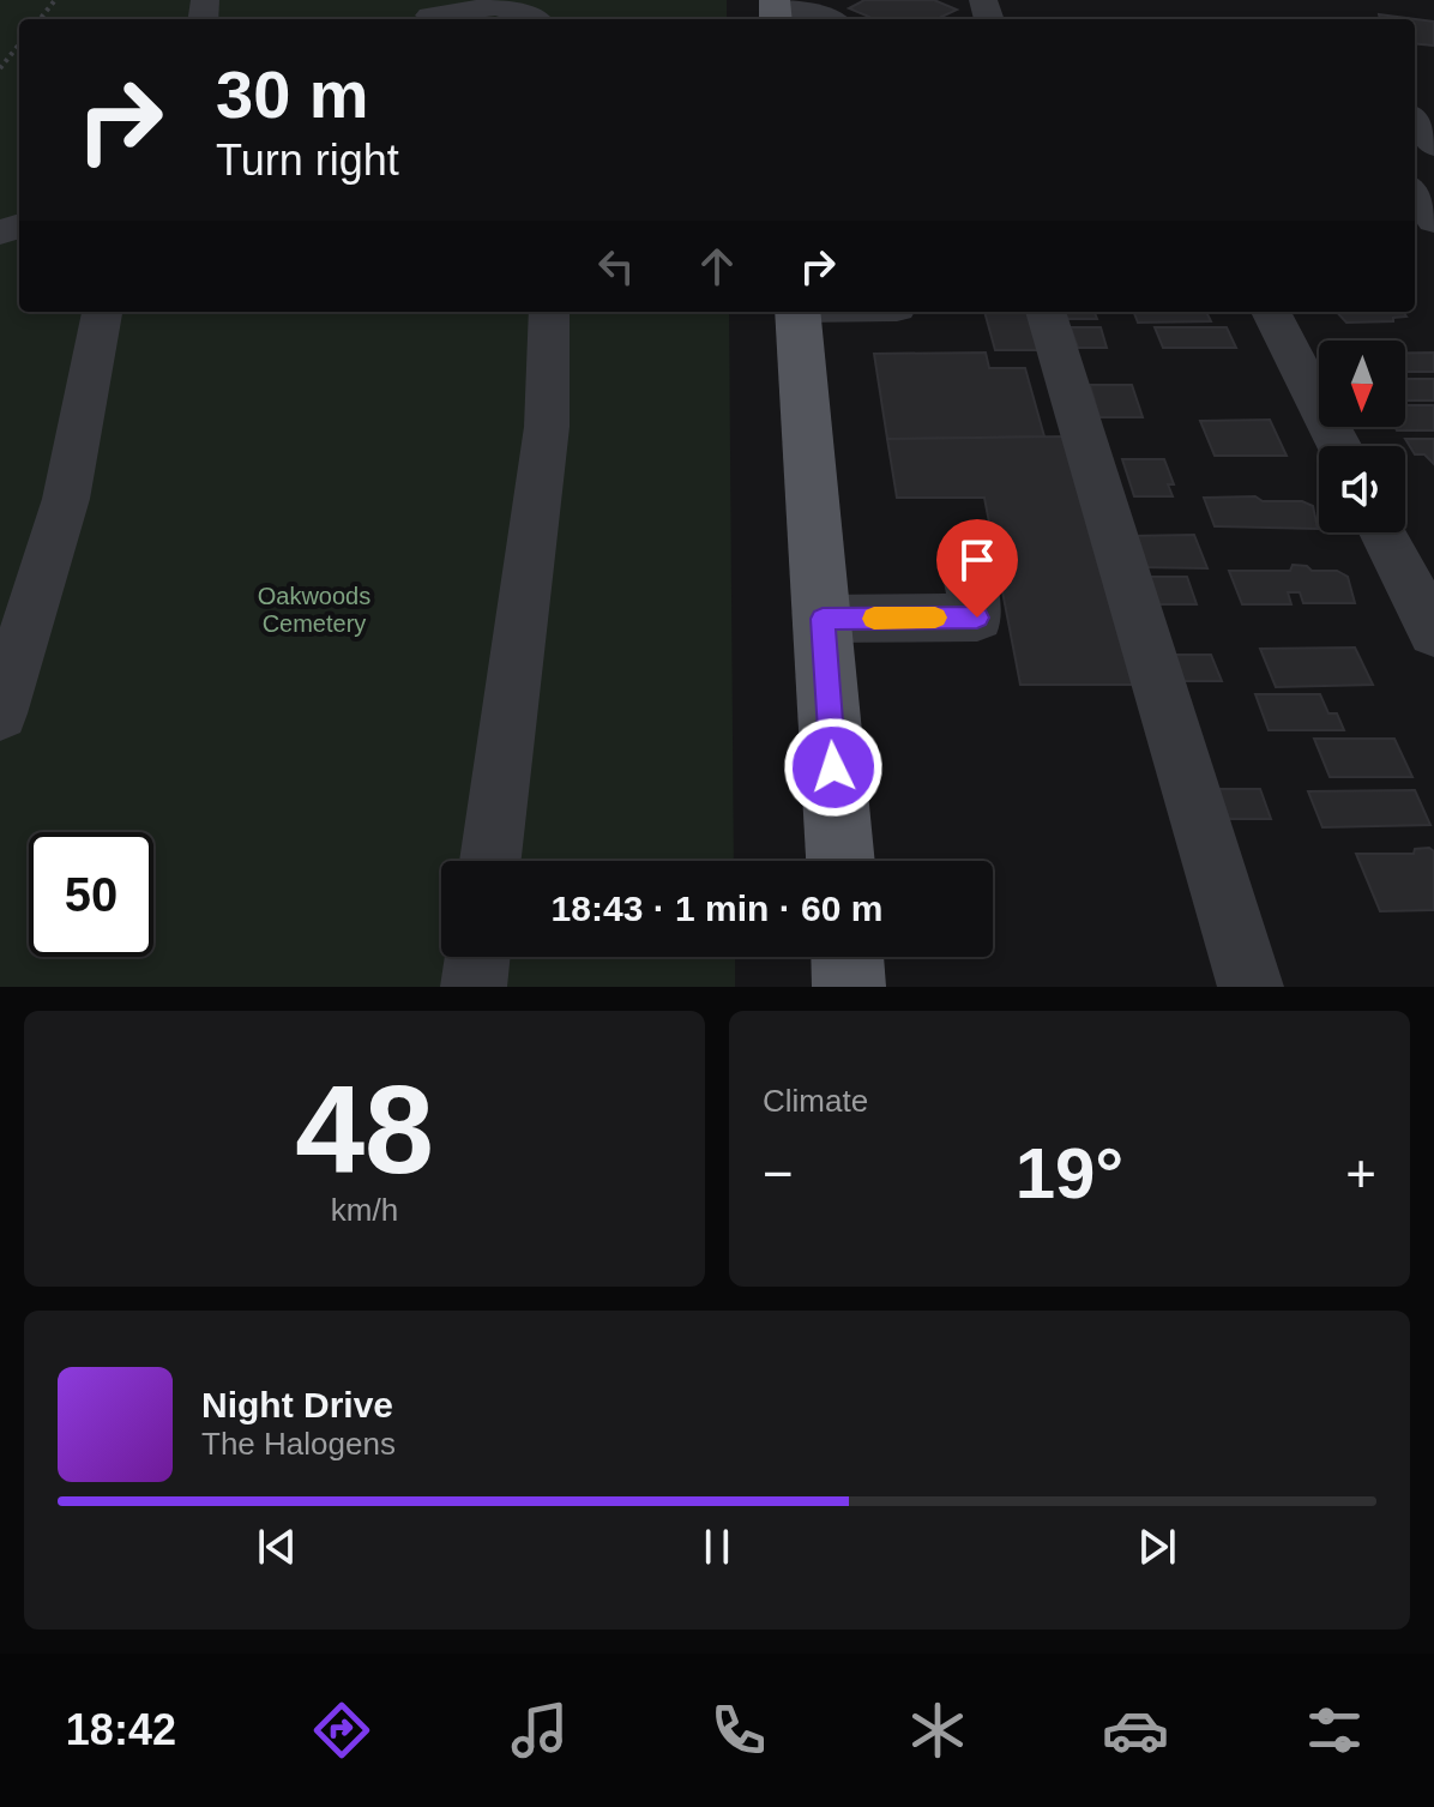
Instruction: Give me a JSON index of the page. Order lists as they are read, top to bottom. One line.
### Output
{"parks":["Oakwoods Cemetery"],"north":"bottom","page":{"turn":["30 m","Turn right"],"limit":"50","trip":"18:43 · 1 min · 60 m","tile":[["48","km/h"],"Climate"],"heat":["−","19°","+"],"song":["Night Drive","The Halogens"],"tabs":"18:42"}}
